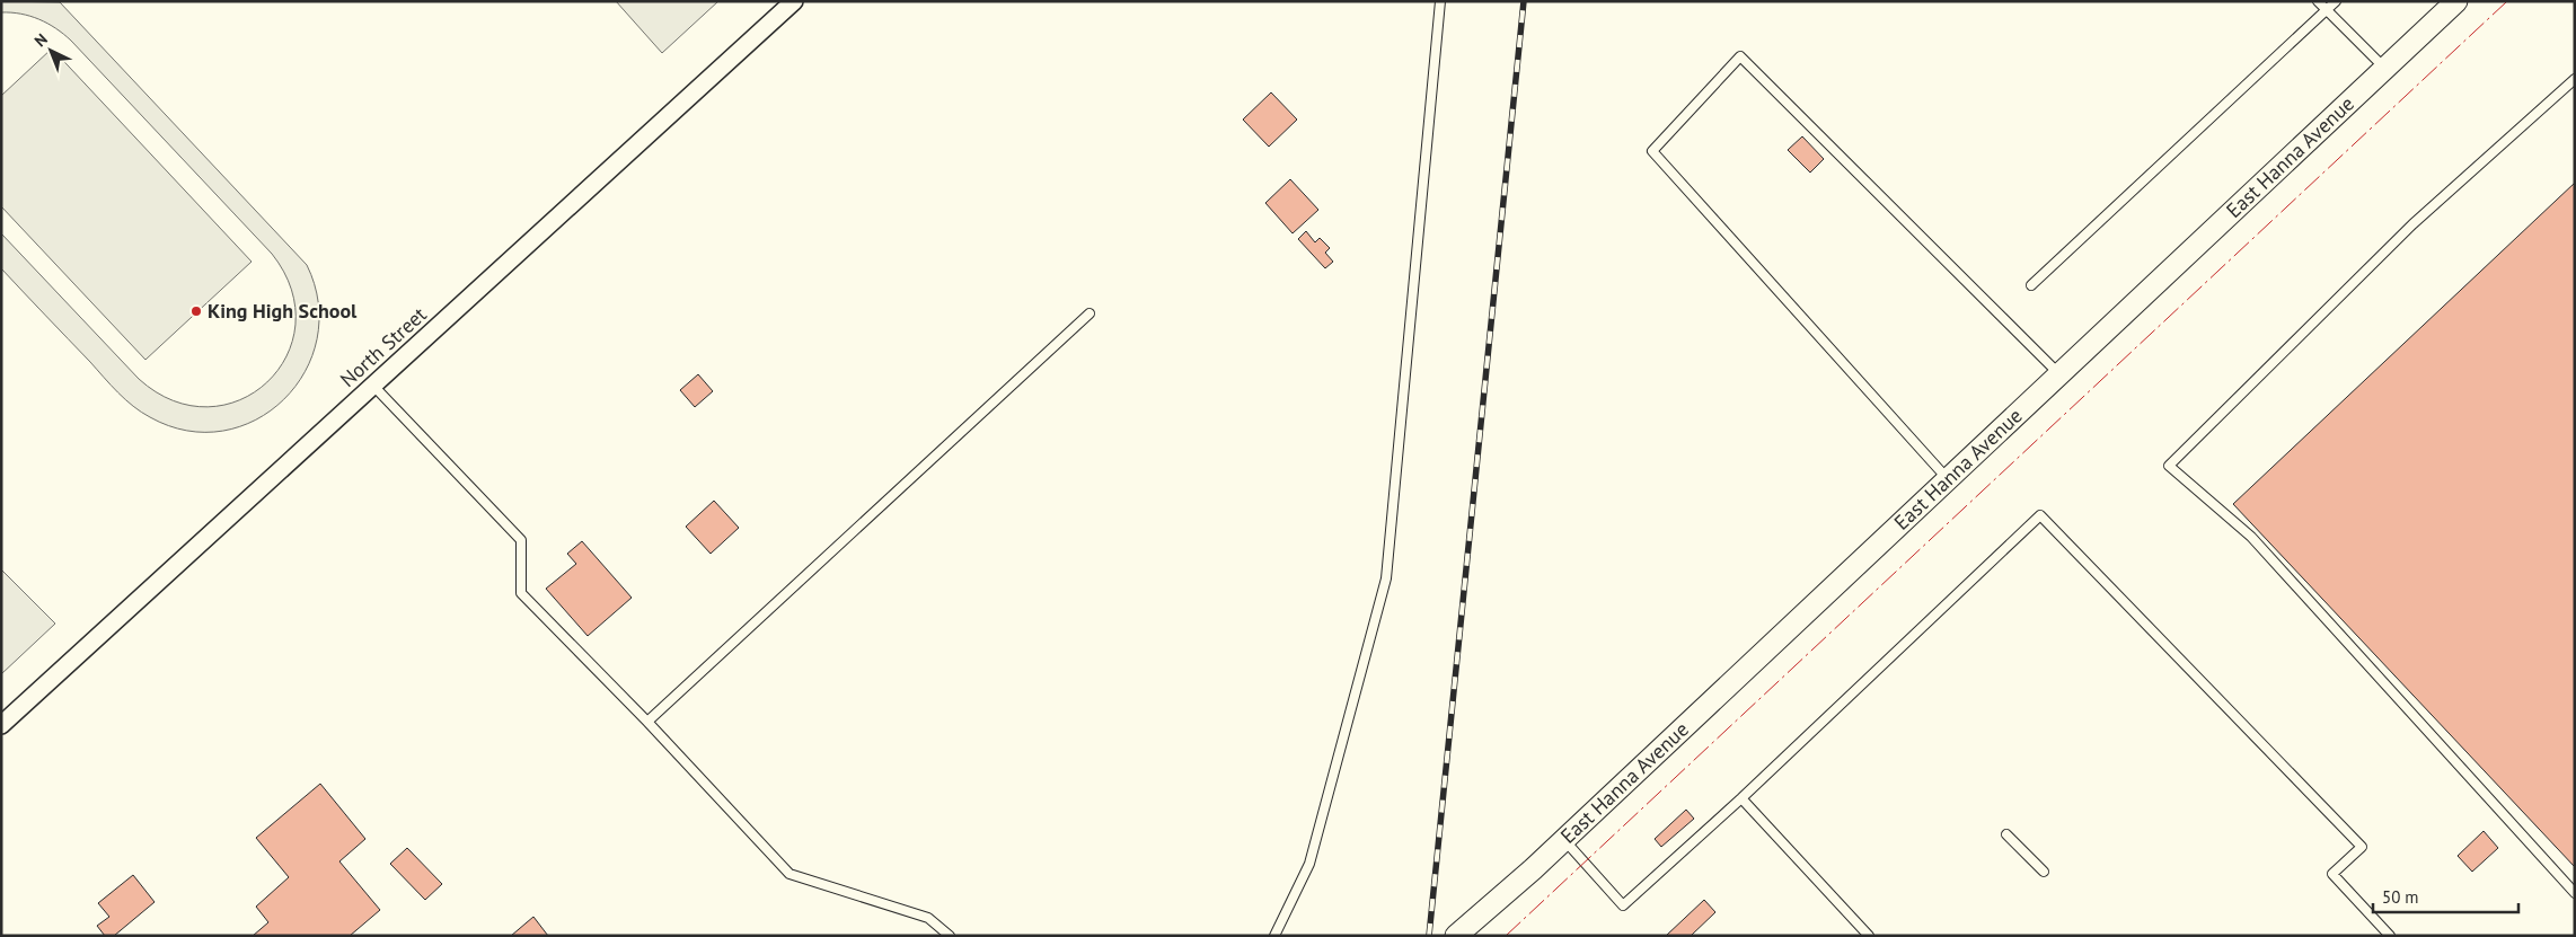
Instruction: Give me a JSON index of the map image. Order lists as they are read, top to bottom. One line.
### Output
{"streets":{"street":["East Hanna Avenue","North Street"]},"places":["King High School"],"scale_bar":"50 m","north":"top left"}
